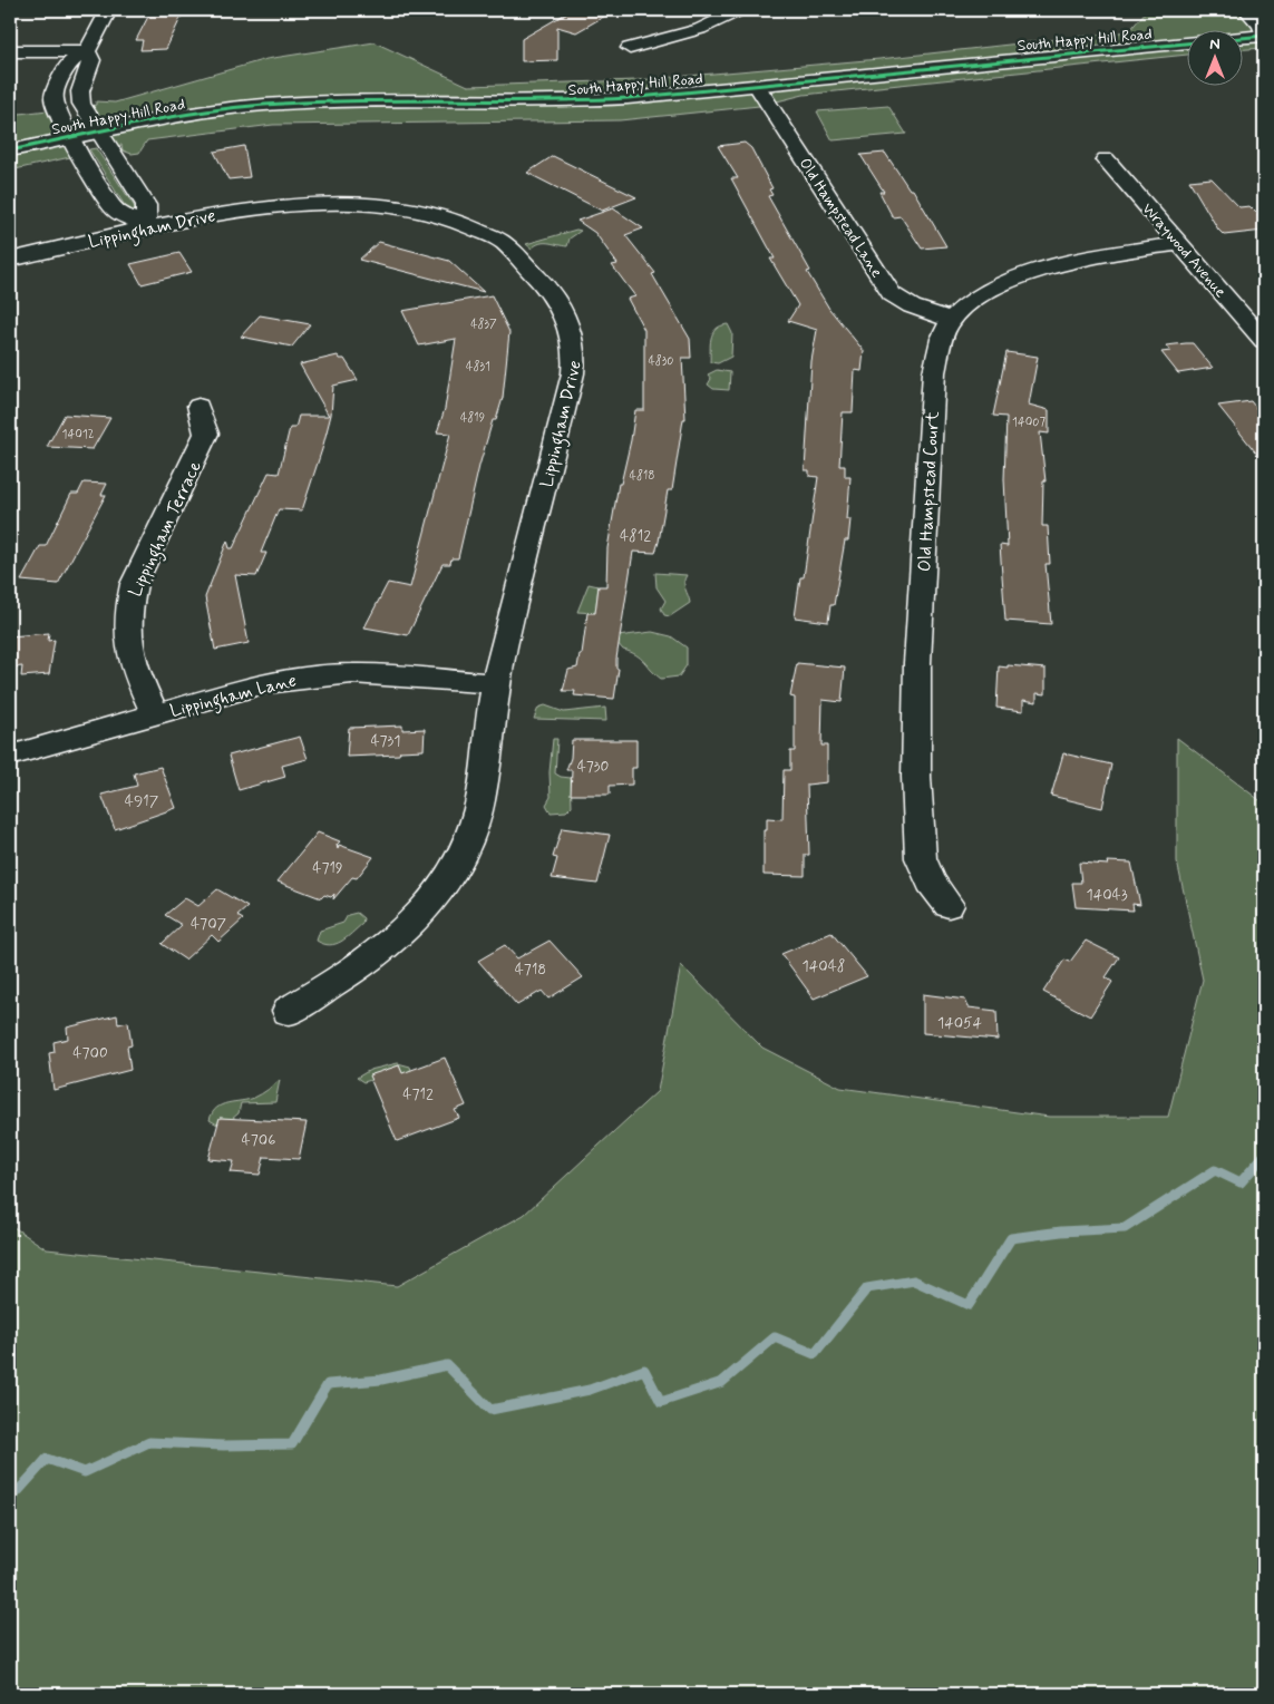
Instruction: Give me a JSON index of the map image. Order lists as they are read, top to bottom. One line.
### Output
{"streets":{"street":["South Happy Hill Road","Old Hampstead Lane","Lippingham Drive","Wraywood Avenue","Old Hampstead Court","Lippingham Terrace","Lippingham Lane"]},"crossings":[["South Happy Hill Road","Old Hampstead Lane"],["Old Hampstead Lane","Old Hampstead Court"],["Lippingham Drive","Lippingham Lane"],["Wraywood Avenue","Old Hampstead Court"],["Lippingham Terrace","Lippingham Lane"]],"house_numbers":["4837","4830","4831","4819","14007","14012","4818","4812","4731","4730","4917","4719","14043","4707","14048","4718","14054","4700","4712","4706"],"north":"top"}
